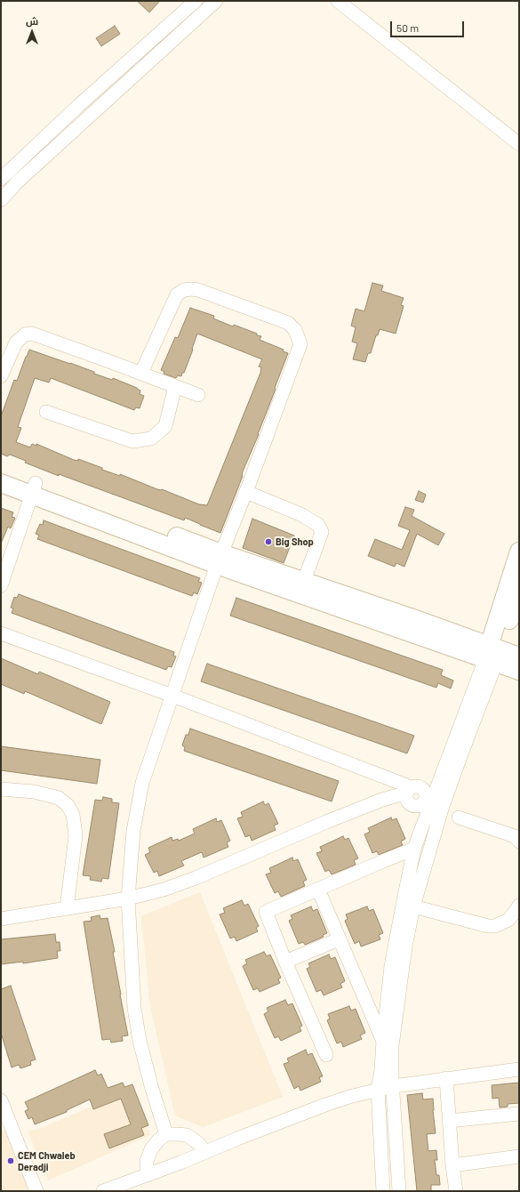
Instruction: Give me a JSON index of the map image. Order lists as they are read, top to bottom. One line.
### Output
{"places":["Big Shop","CEM Chwaleb Deradji"],"scale_bar":"50 m","north":"top"}
